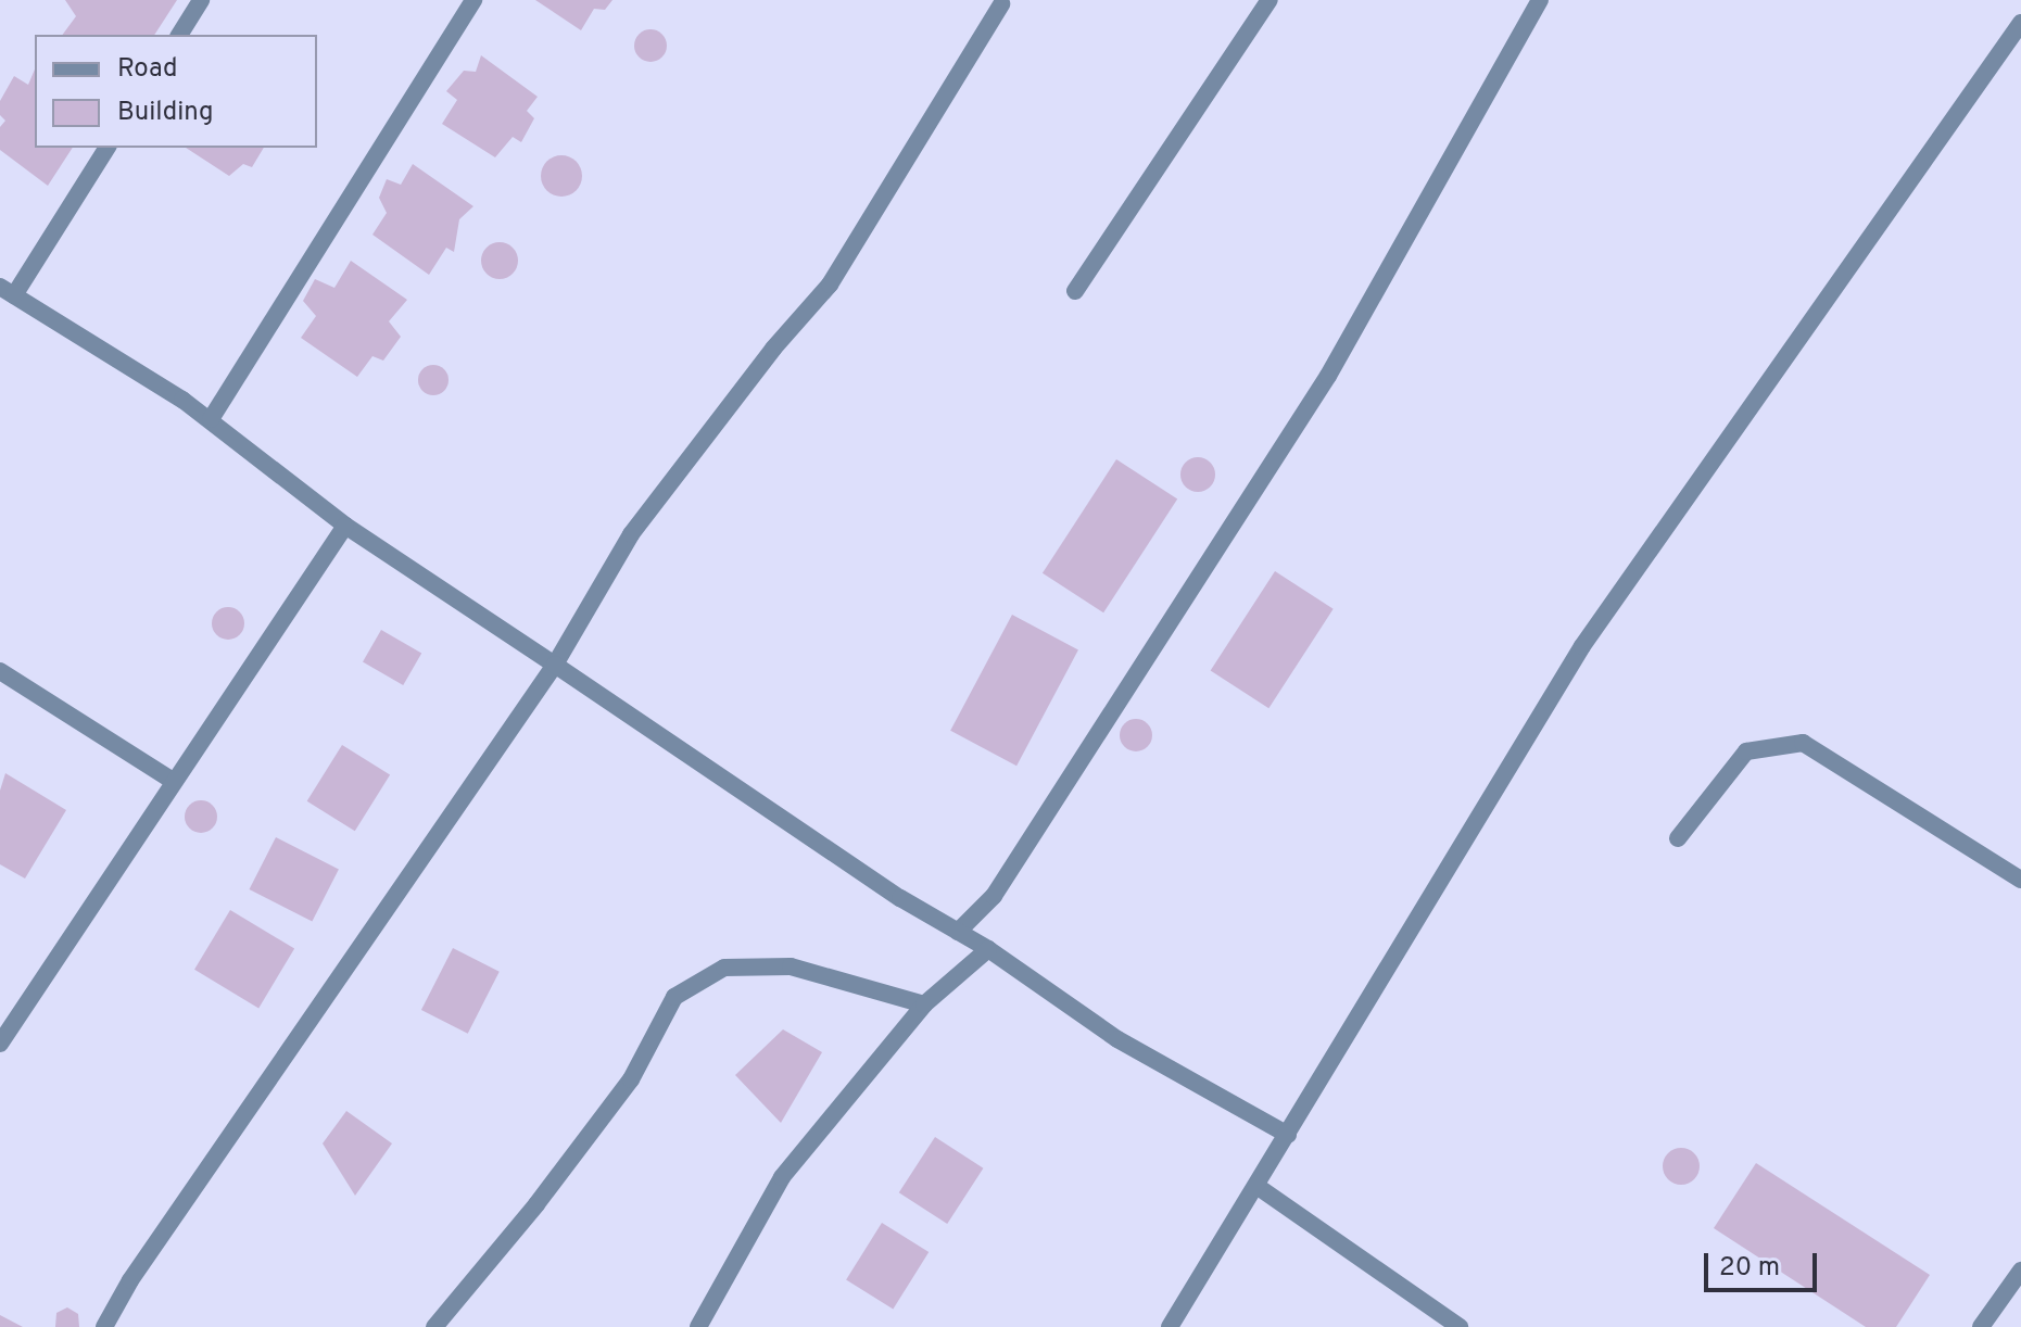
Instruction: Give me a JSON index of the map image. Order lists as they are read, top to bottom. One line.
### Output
{"legend":["Road","Building"],"scale_bar":"20 m"}
